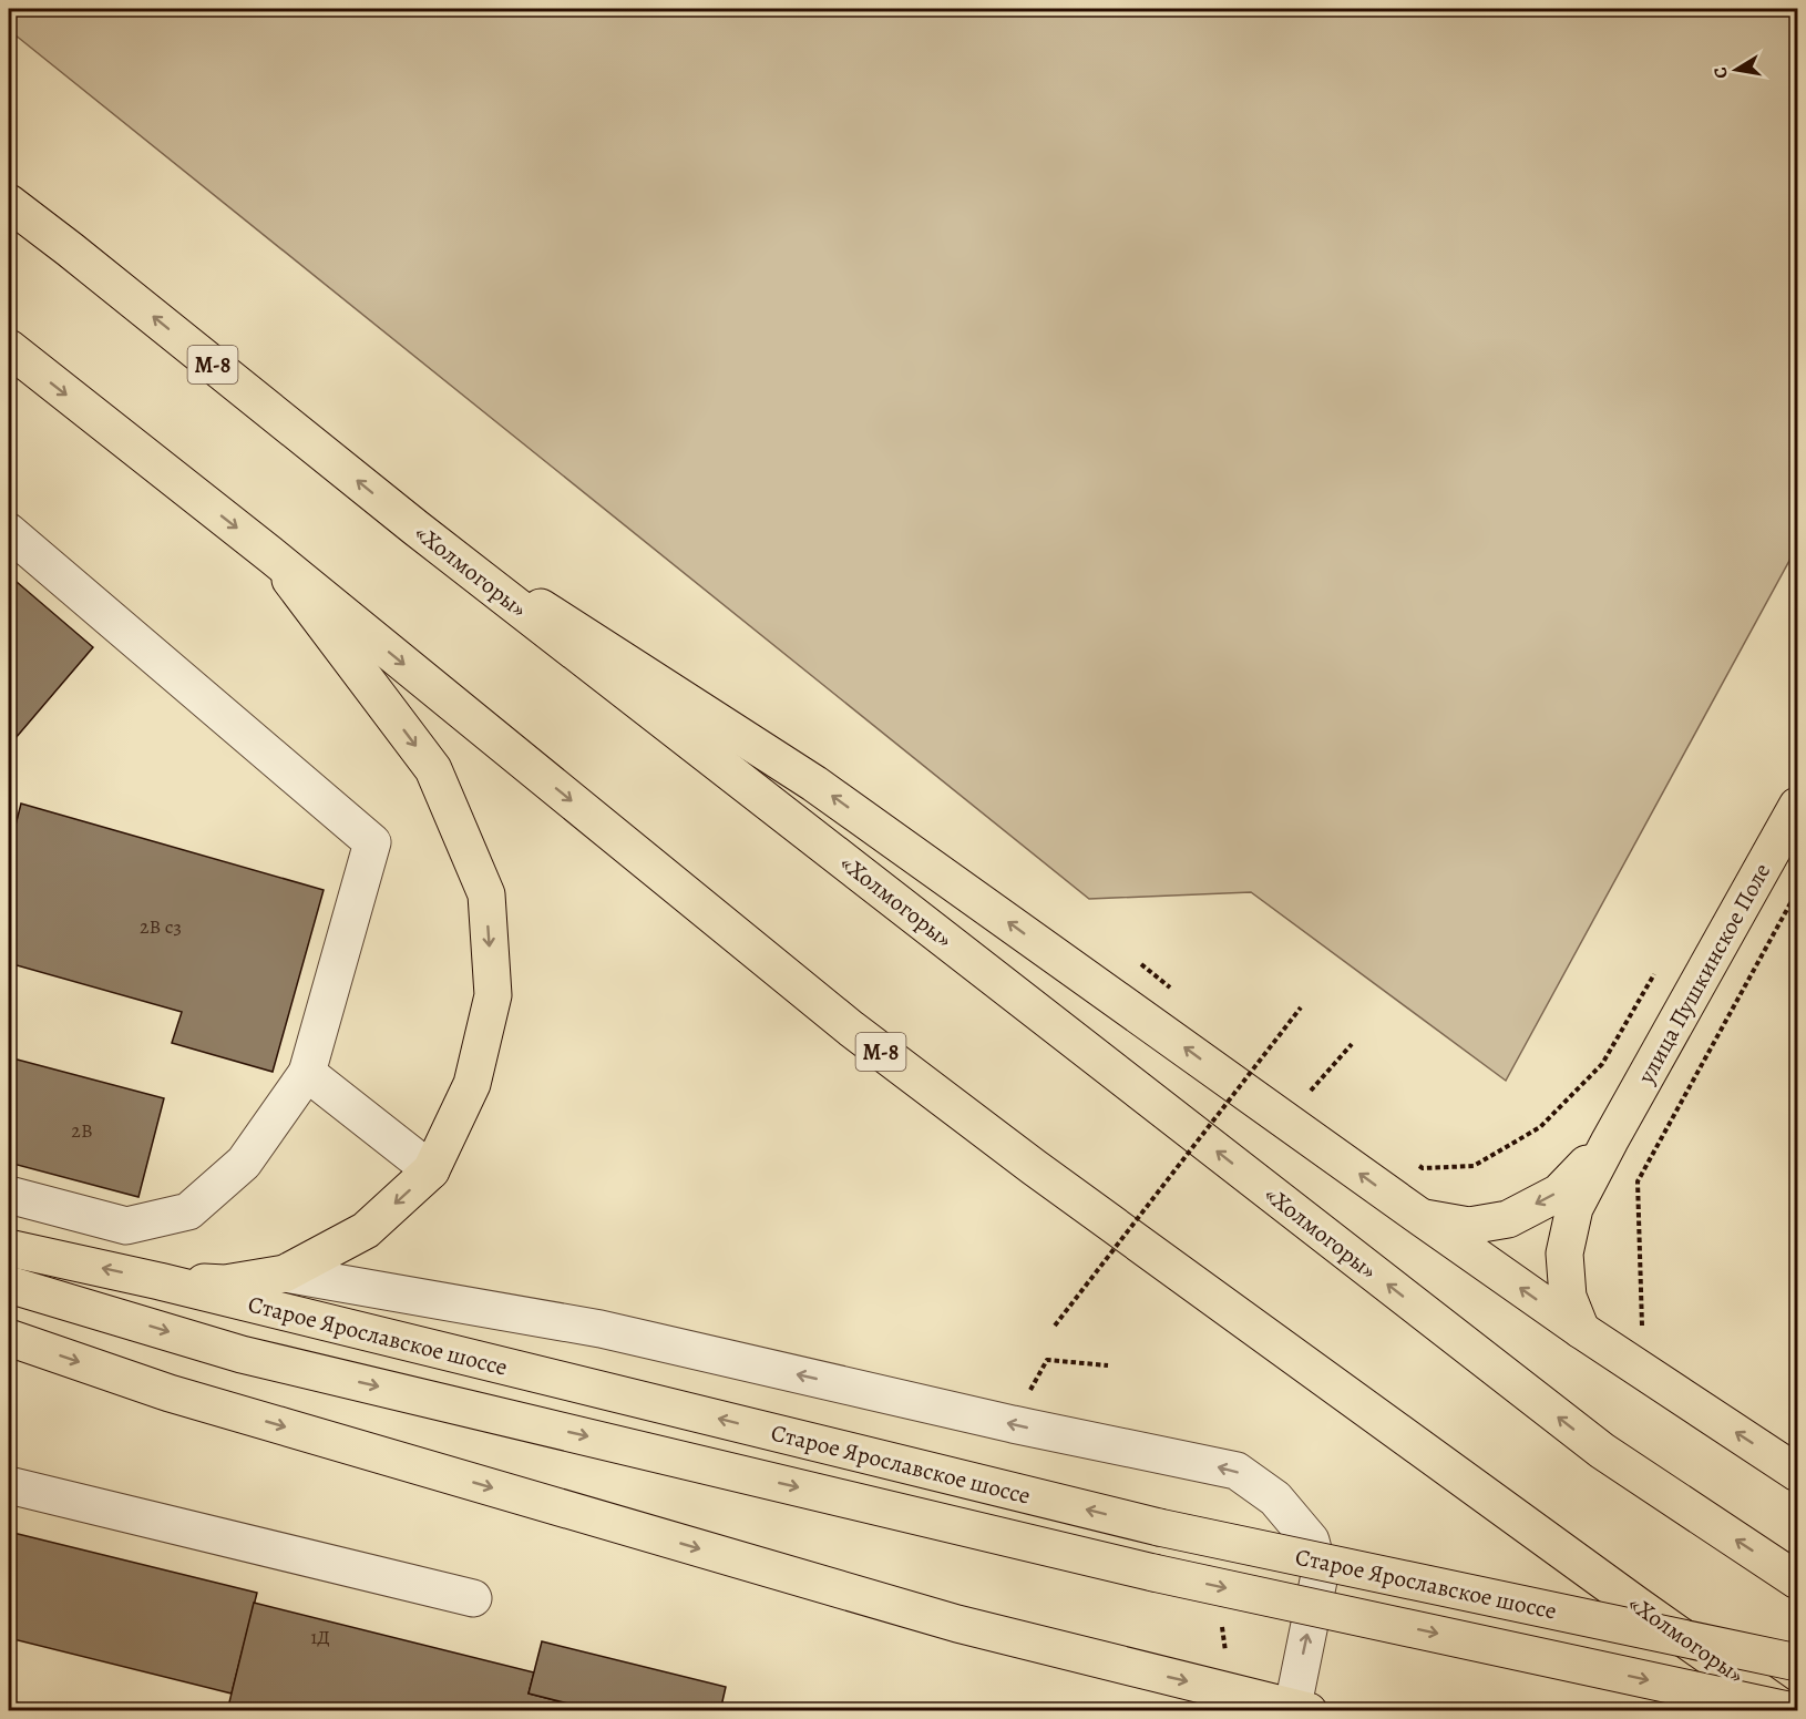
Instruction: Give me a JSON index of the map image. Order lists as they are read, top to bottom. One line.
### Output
{"streets":{"main road":["М-8","«Холмогоры»","улица Пушкинское Поле","Старое Ярославское шоссе"]},"crossings":[["«Холмогоры»","Старое Ярославское шоссе"]],"house_numbers":["2В с3","2В","1Д"],"north":"left"}
